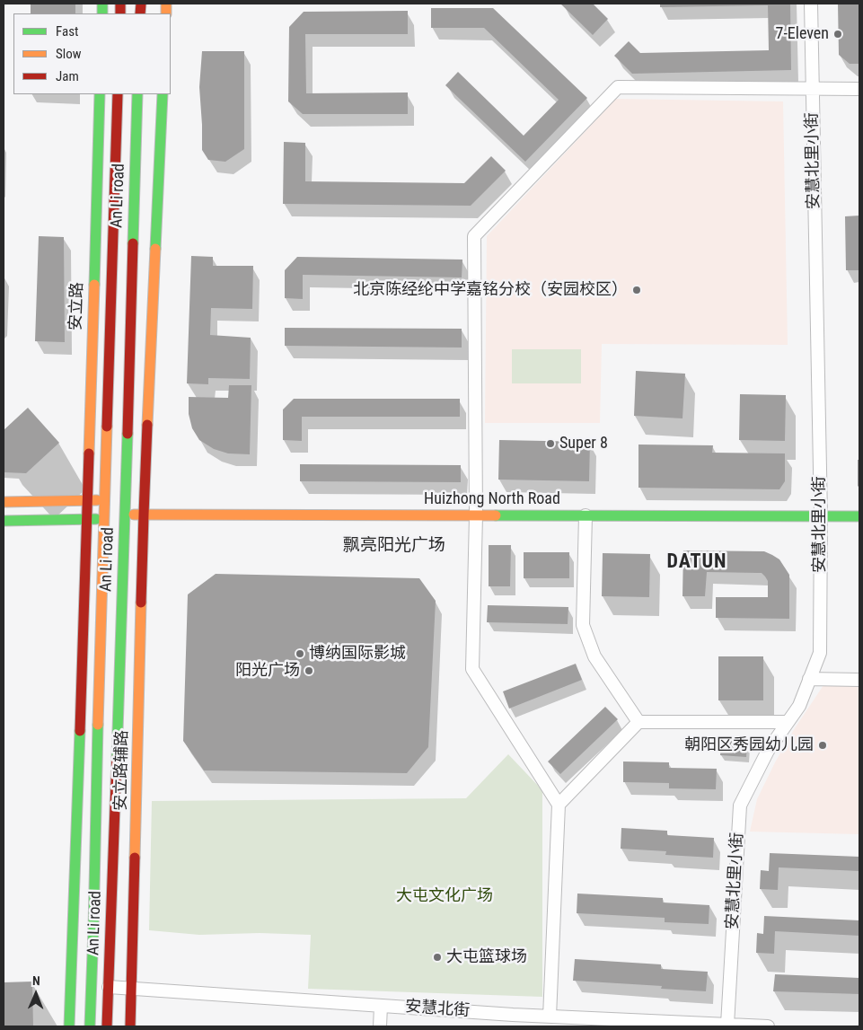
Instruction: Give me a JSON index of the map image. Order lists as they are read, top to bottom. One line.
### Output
{"streets":{"street":["安慧北里小街","An Li road","安立路","Huizhong North Road","安立路辅路","安慧北街"]},"crossings":[["安慧北里小街","Huizhong North Road"],["安慧北里小街","安慧北街"],["An Li road","Huizhong North Road"],["An Li road","安慧北街"],["安立路","Huizhong North Road"],["Huizhong North Road","安立路辅路"],["安立路辅路","安慧北街"]],"districts":["飘亮阳光广场","DATUN"],"parks":["大屯文化广场"],"places":["7-Eleven","北京陈经纶中学嘉铭分校（安园校区）","Super 8","博纳国际影城","阳光广场","朝阳区秀园幼儿园","大屯篮球场"],"legend":["Fast","Slow","Jam"],"north":"top"}
